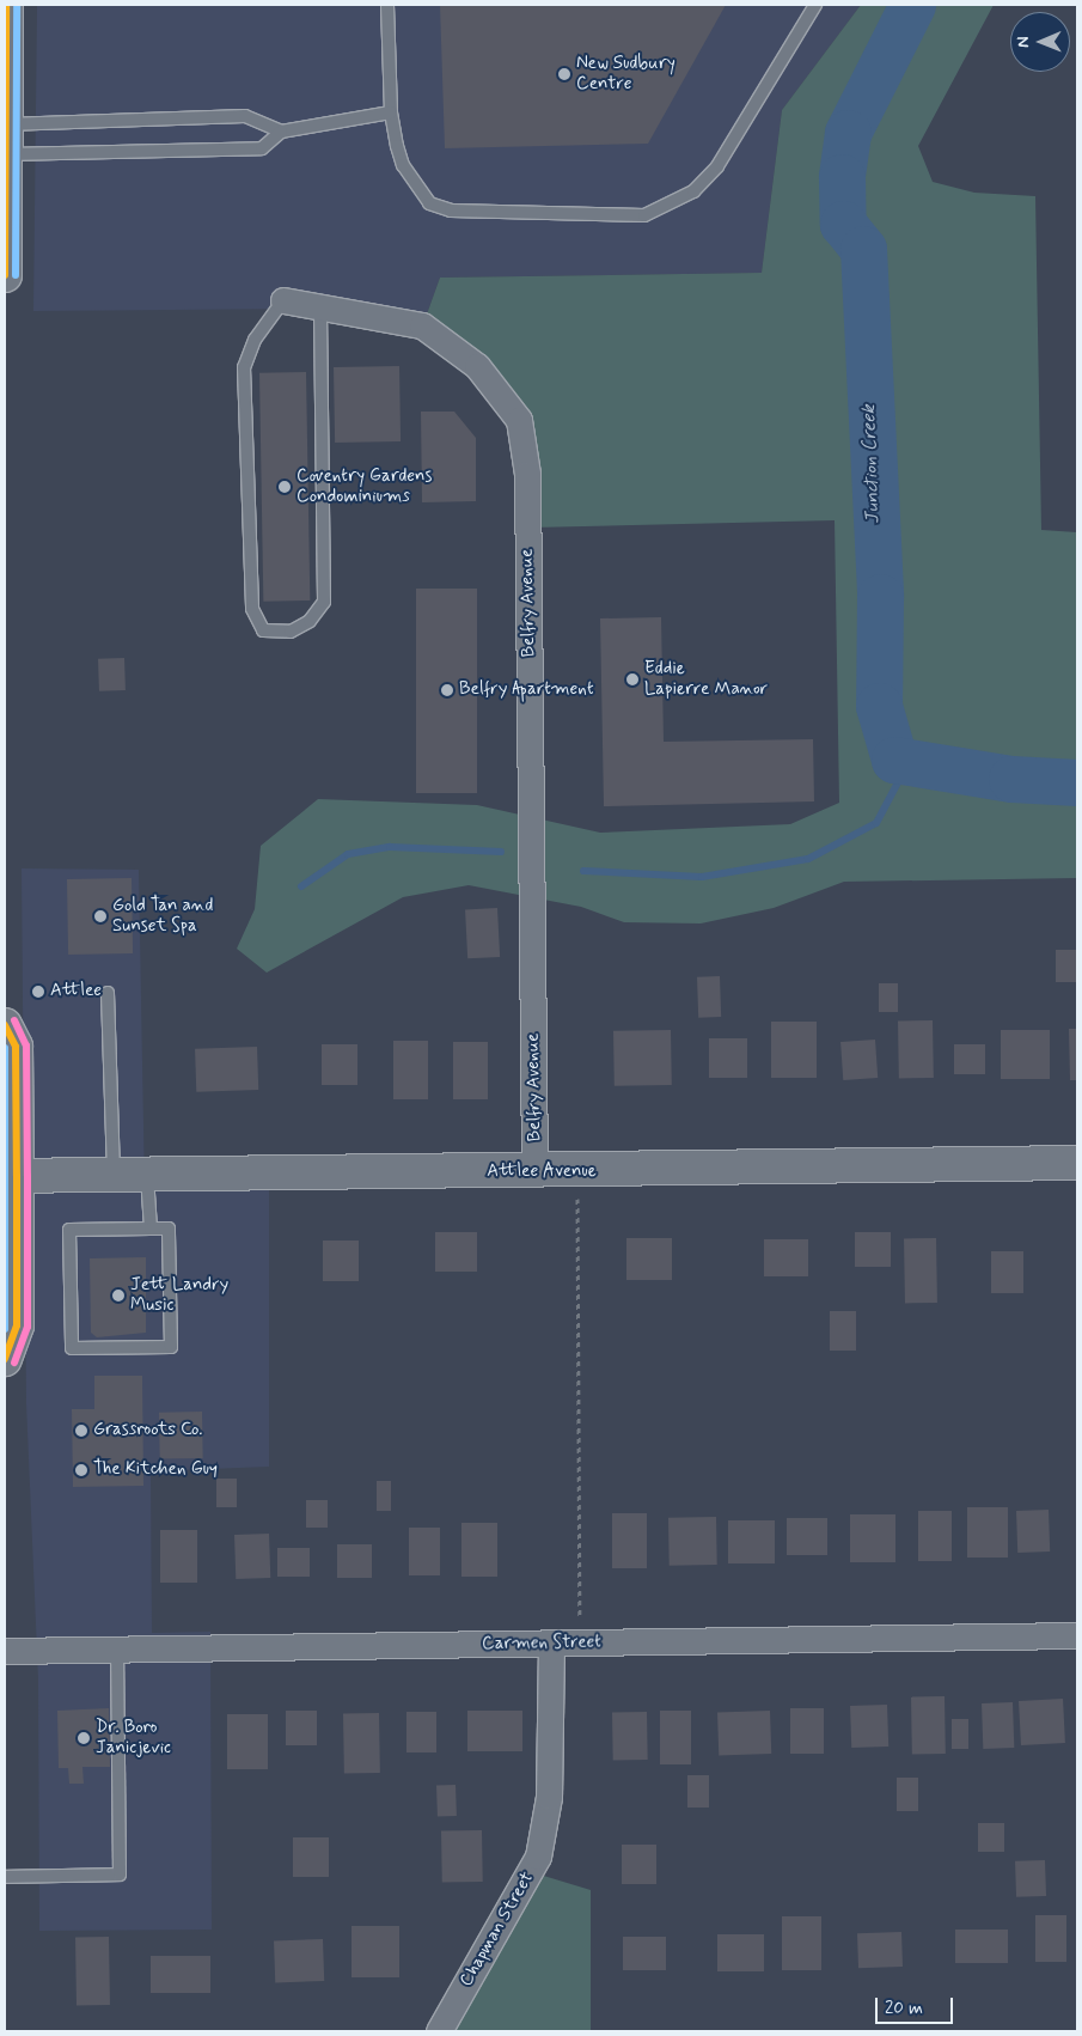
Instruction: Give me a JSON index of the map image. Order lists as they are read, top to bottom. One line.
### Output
{"streets":{"street":["Belfry Avenue","Attlee Avenue","Carmen Street","Chapman Street"]},"crossings":[["Belfry Avenue","Attlee Avenue"],["Carmen Street","Chapman Street"]],"water":["Junction Creek"],"places":["New Sudbury Centre","Coventry Gardens Condominiums","Eddie Lapierre Manor","Belfry Apartment","Gold Tan and Sunset Spa","Attlee","Jett Landry Music","Grassroots Co.","The Kitchen Guy","Dr. Boro Janicjevic"],"scale_bar":"20 m","north":"left"}
